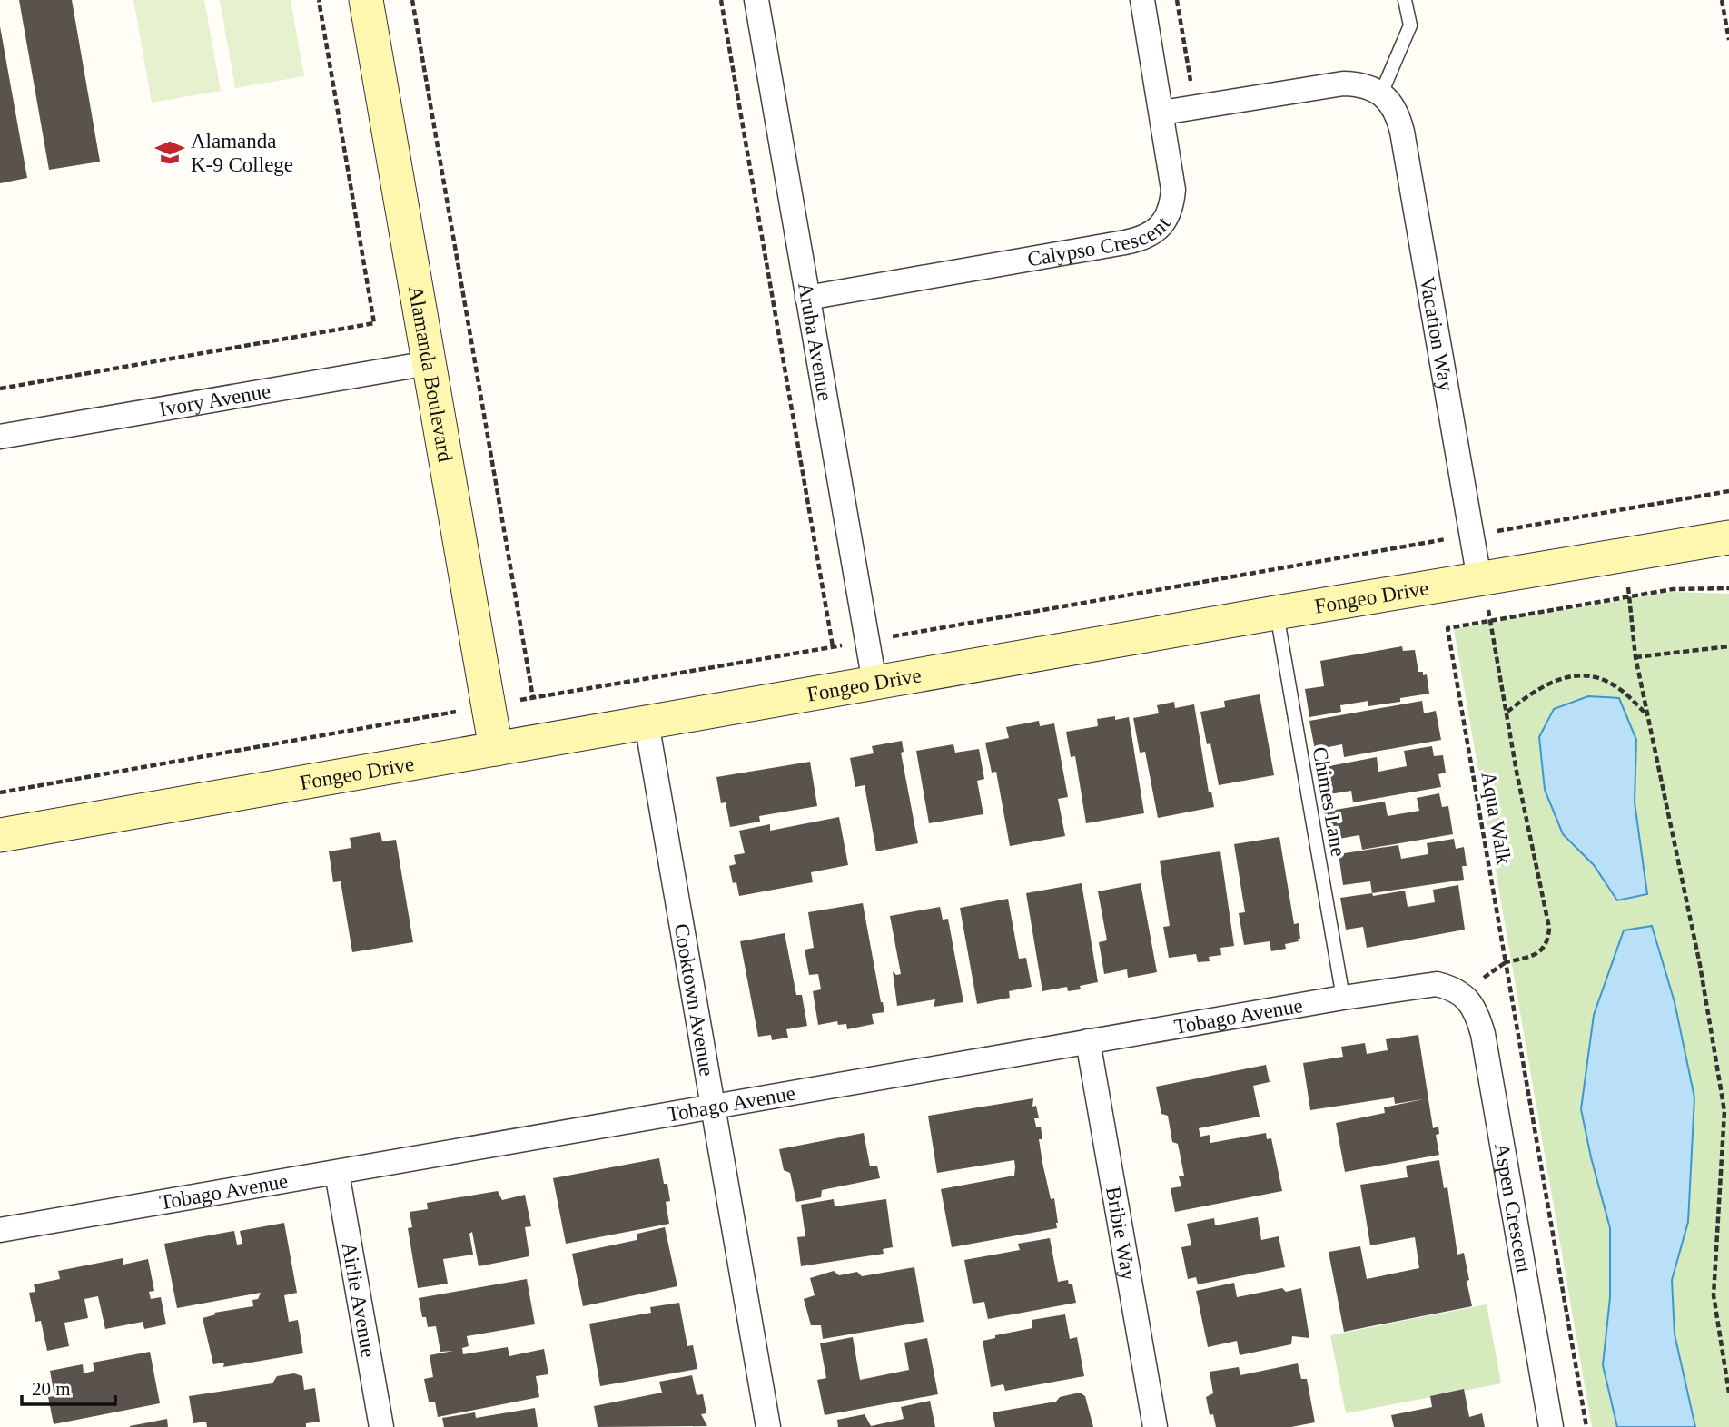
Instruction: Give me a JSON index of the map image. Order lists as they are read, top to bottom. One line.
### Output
{"streets":{"street":["Calypso Crescent","Vacation Way","Aruba Avenue","Alamanda Boulevard","Ivory Avenue","Fongeo Drive","Cooktown Avenue","Tobago Avenue","Aspen Crescent","Bribie Way","Airlie Avenue"],"lane":["Chimes Lane"],"path":["Aqua Walk"]},"crossings":[["Calypso Crescent","Aruba Avenue"],["Vacation Way","Fongeo Drive"],["Aruba Avenue","Fongeo Drive"],["Alamanda Boulevard","Ivory Avenue"],["Alamanda Boulevard","Fongeo Drive"],["Fongeo Drive","Chimes Lane"],["Fongeo Drive","Cooktown Avenue"],["Chimes Lane","Tobago Avenue"],["Cooktown Avenue","Tobago Avenue"],["Tobago Avenue","Aspen Crescent"],["Tobago Avenue","Bribie Way"],["Tobago Avenue","Airlie Avenue"]],"places":{"school or university":["Alamanda K-9 College"]},"scale_bar":"20 m"}
